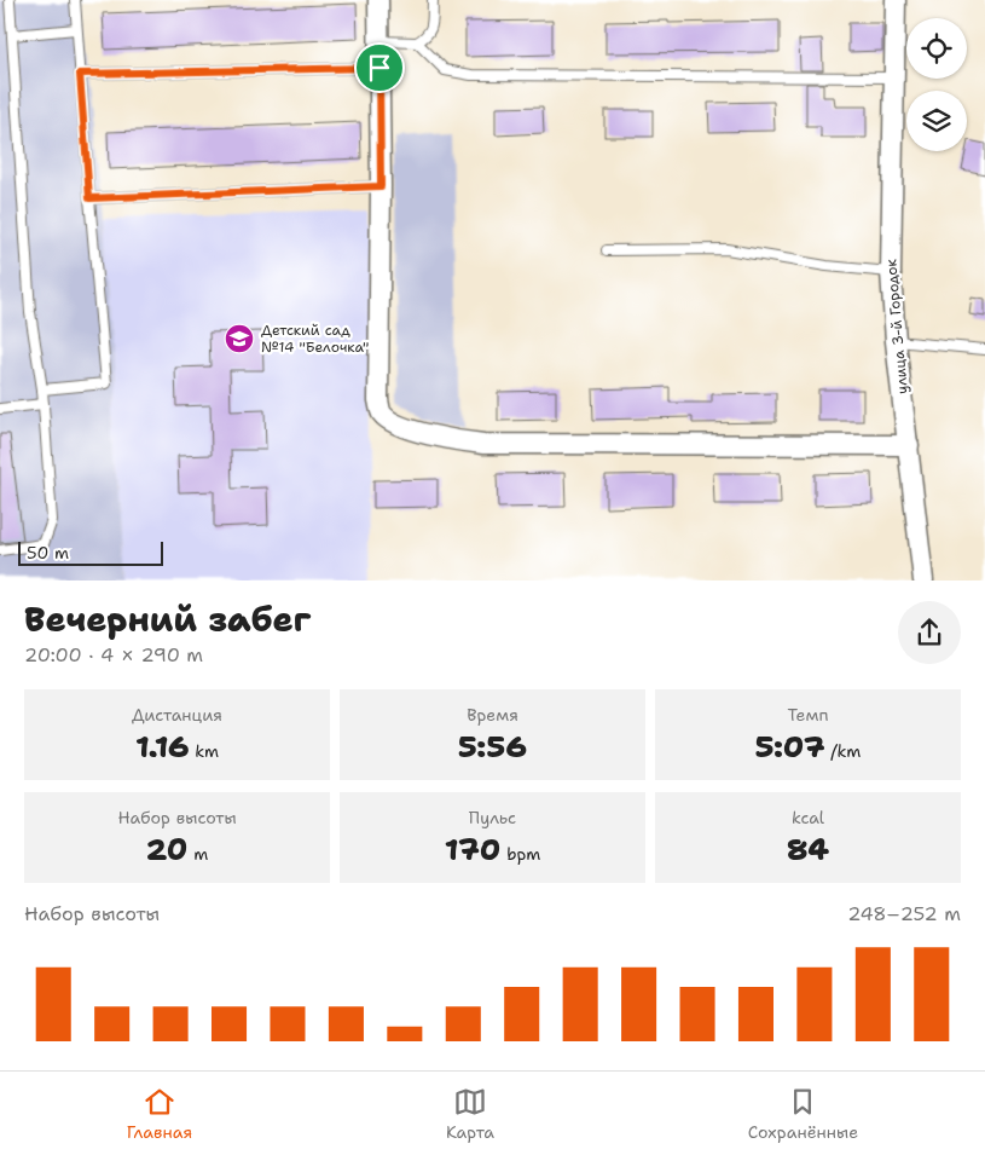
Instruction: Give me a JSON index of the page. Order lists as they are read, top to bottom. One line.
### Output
{"streets":{"street":["улица 3-й Городок"]},"places":{"school or university":["Детский сад №14 \"Белочка\""]},"scale_bar":"50 m","page":{"scale":"50 m","heading":["Вечерний забег","20:00 · 4 × 290 m"],"stats":[["Дистанция","1.16 km"],["Время","5:56"],["Темп","5:07 /km"],["Набор высоты","20 m"],["Пульс","170 bpm"],["kcal","84"]],"chart":["Набор высоты","248–252 m"],"tabs":["Главная","Карта","Сохранённые"]}}
